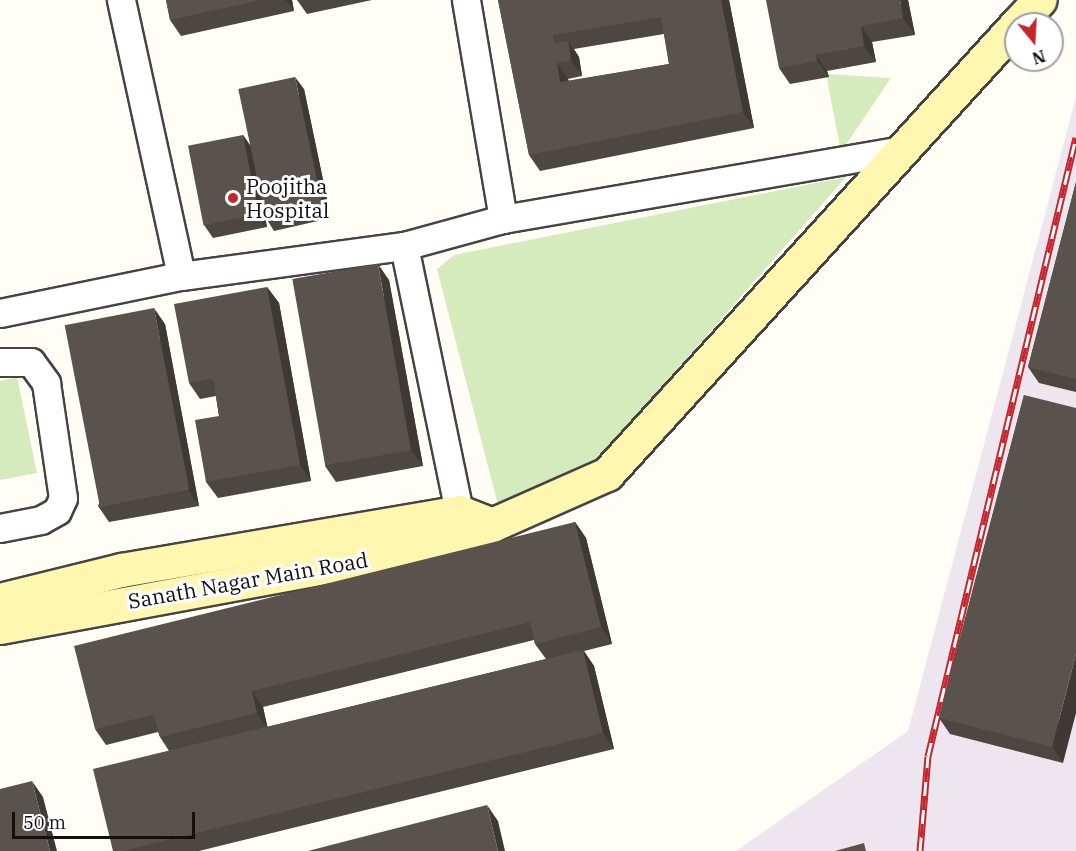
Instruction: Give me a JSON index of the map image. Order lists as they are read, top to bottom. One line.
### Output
{"streets":{"street":["Sanath Nagar Main Road"]},"places":["Poojitha Hospital"],"scale_bar":"50 m","north":"bottom"}
